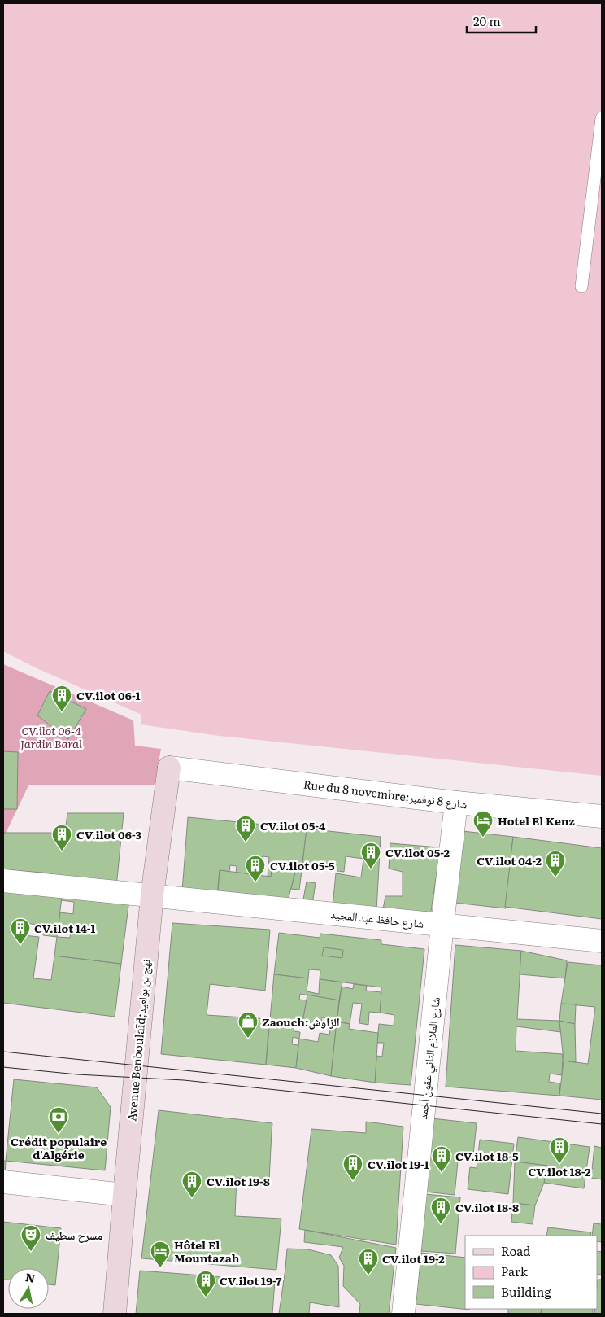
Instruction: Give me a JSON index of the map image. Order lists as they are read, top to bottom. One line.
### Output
{"streets":{"street":["Rue du 8 novembre;شارع 8 نوفمبر","شارع حافظ عبد المجيد","Avenue Benboulaïd;نهج بن بولعيد","شارع الملازم الثاني عقون أحمد"]},"crossings":[["Rue du 8 novembre;شارع 8 نوفمبر","Avenue Benboulaïd;نهج بن بولعيد"],["Rue du 8 novembre;شارع 8 نوفمبر","شارع الملازم الثاني عقون أحمد"],["شارع حافظ عبد المجيد","Avenue Benboulaïd;نهج بن بولعيد"],["شارع حافظ عبد المجيد","شارع الملازم الثاني عقون أحمد"]],"parks":["CV.ilot 06-4 Jardin Baral"],"places":{"building":["CV.ilot 06-1","CV.ilot 05-4","CV.ilot 06-3","CV.ilot 05-2","CV.ilot 04-2","CV.ilot 05-5","CV.ilot 14-1","CV.ilot 18-2","CV.ilot 18-5","CV.ilot 19-1","CV.ilot 19-8","CV.ilot 18-8","CV.ilot 19-2","CV.ilot 19-7"],"hotel":["Hotel El Kenz","Hôtel El Mountazah"],"shop":["Zaouch:الزاوش"],"bank":["Crédit populaire d'Algérie"],"theatre":["مسرح سطيف"]},"legend":["Road","Park","Building"],"scale_bar":"20 m","north":"top"}
